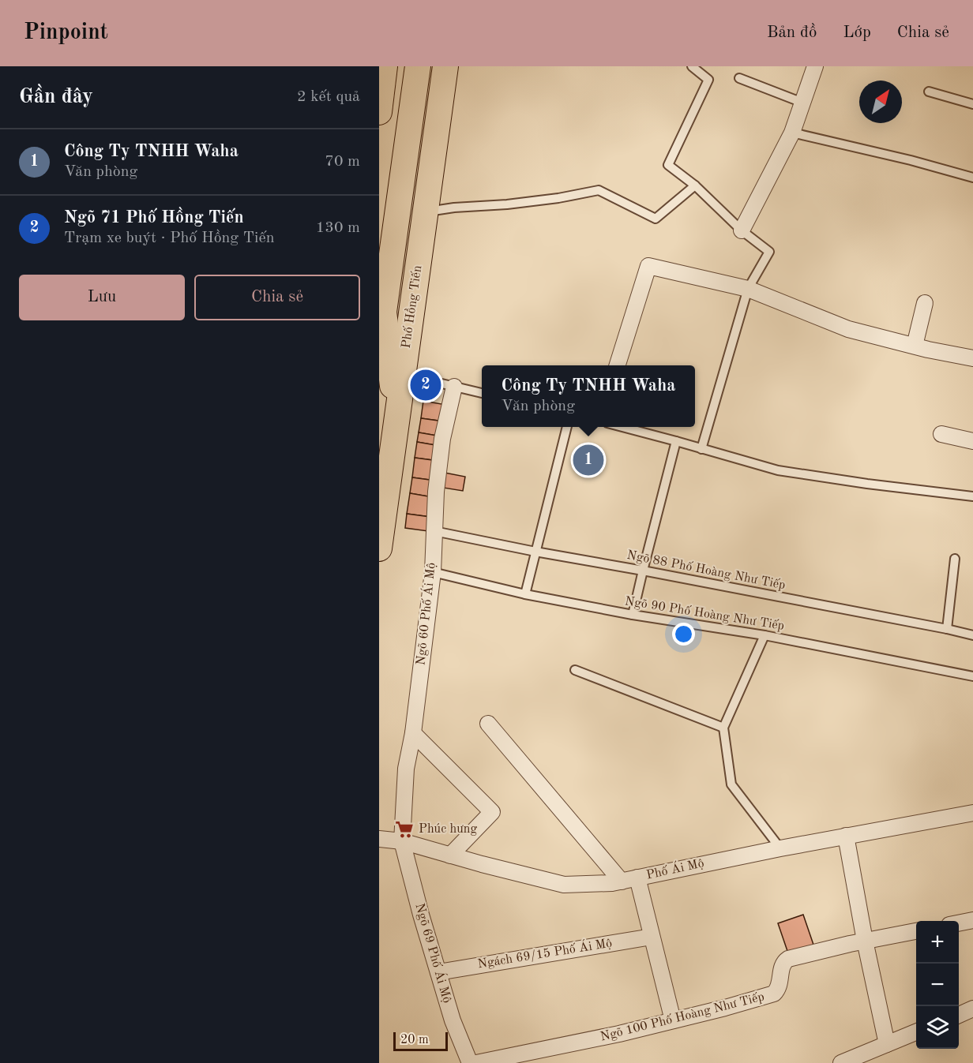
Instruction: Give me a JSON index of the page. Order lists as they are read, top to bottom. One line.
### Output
{"streets":{"main road":["Phố Hồng Tiến"],"street":["Ngõ 60 Phố Ái Mộ","Phố Ái Mộ","Ngõ 69 Phố Ái Mộ","Ngách 69/15 Phố Ái Mộ","Ngõ 100 Phố Hoàng Như Tiếp"],"lane":["Ngõ 88 Phố Hoàng Như Tiếp","Ngõ 90 Phố Hoàng Như Tiếp"]},"crossings":[["Ngõ 88 Phố Hoàng Như Tiếp","Ngõ 60 Phố Ái Mộ"],["Ngõ 60 Phố Ái Mộ","Ngõ 90 Phố Hoàng Như Tiếp"],["Ngõ 60 Phố Ái Mộ","Phố Ái Mộ"],["Ngõ 60 Phố Ái Mộ","Ngõ 69 Phố Ái Mộ"],["Phố Ái Mộ","Ngõ 69 Phố Ái Mộ"],["Ngõ 69 Phố Ái Mộ","Ngách 69/15 Phố Ái Mộ"]],"places":{"supermarket":["Phúc hưng"]},"scale_bar":"20 m","north":"top right","page":{"header":"Pinpoint","nav":["Bản đồ","Lớp","Chia sẻ"],"heading":["Gần đây","2 kết quả"],"list":[{"mark":"1","name":"Công Ty TNHH Waha","note":"Văn phòng","value":"70 m"},{"mark":"2","name":"Ngõ 71 Phố Hồng Tiến","note":"Trạm xe buýt · Phố Hồng Tiến","value":"130 m"}],"buttons":["Lưu","Chia sẻ"],"popup":["Công Ty TNHH Waha","Văn phòng"],"pins":["2","1"],"map_buttons":["+","−"],"scale":"20 m"}}
